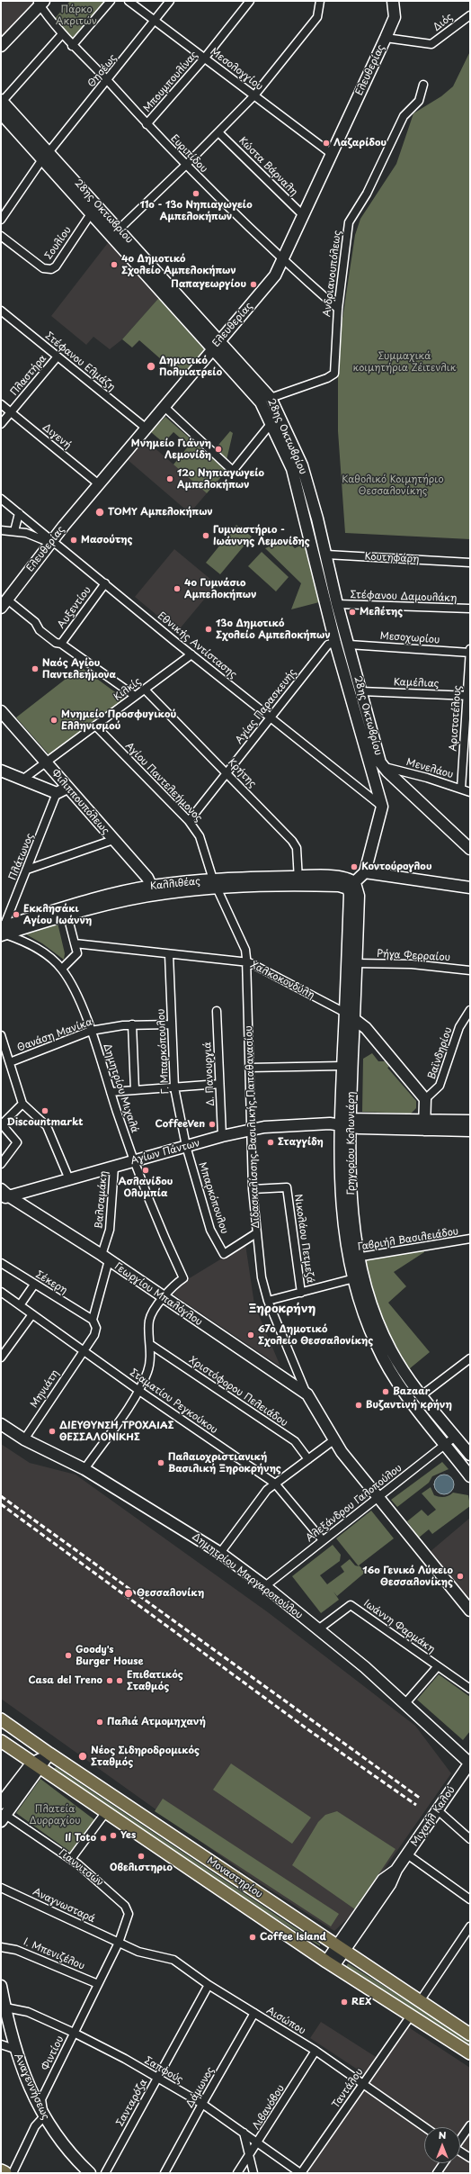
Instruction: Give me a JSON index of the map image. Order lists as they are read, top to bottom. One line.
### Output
{"streets":{"main road":["Ελευθερίας","28ης Οκτωβρίου","Κουτηφάρη","Φιλιππουπόλεως","Καλλιθέας","Χαλκοκονδύλη","Διδασκαλίσσης Βασιλικής Παπαθανασίου","Γρηγορίου Κολωνιάρη","Αγίων Πάντων","Γεωργίου Μπαλόγλου","Δημητρίου Μαργαροπούλου","Μιχαήλ Καλού","Μοναστηρίου","Αναγεννήσεως"],"street":["Διός","Μεσολογγίου","Θησέως","Μπουμπουλίνας","Ευριπίδου","Κώστα Βάρναλη","Σουλίου","Ανδριανουπόλεως","Στέφανου Ελμάζη","Πλαστήρα","Διγενή","Στέφανου Δαμουλάκη","Αυξεντίου","Μεσοχωρίου","Εθνικής Αντίστασης","Καμέλιας","Κιλκίς","Αγίας Παρασκευής","Αριστοτέλους","Μενελάου","Κρήτης","Αγίου Παντελεήμονος","Πλάτωνος","Ρήγα Φερραίου","Θανάση Μανίκα","Γ. Μπαρκόπουλου","Βαϊνδηρίου","Δ. Πανουργιά","Δημητρίου Μιχαλά","Μπαρκόπουλου","Βαλσαμάκη","Νικολάου Πετμεζά","Γαβριήλ Βασιλειάδου","Σέκερη","Μηνιάτη","Χριστόφορου Πελειάδου","Σταματίου Ρεγκούκου","Αλεξάνδρου Γαλοπούλου","Ιωάννη Φαρμάκη","Γιαννιτσών","Αναγνωσταρά","Ι. Μπενιζέλου","Αισώπου","Φιντίου","Σαπφούς","Δάμωνος","Ταντάλου","Σανταρόζα","Λιβανόβου"]},"crossings":[["Διός","Ελευθερίας"],["Μεσολογγίου","Ελευθερίας"],["Μεσολογγίου","Θησέως"],["Μεσολογγίου","Μπουμπουλίνας"],["Ελευθερίας","Ευριπίδου"],["Ελευθερίας","Κώστα Βάρναλη"],["Ελευθερίας","28ης Οκτωβρίου"],["Ελευθερίας","Στέφανου Ελμάζη"],["Ελευθερίας","Διγενή"],["Ελευθερίας","Εθνικής Αντίστασης"],["Θησέως","Ευριπίδου"],["Θησέως","28ης Οκτωβρίου"],["Μπουμπουλίνας","Ευριπίδου"],["Ευριπίδου","Ανδριανουπόλεως"],["28ης Οκτωβρίου","Σουλίου"],["28ης Οκτωβρίου","Ανδριανουπόλεως"],["28ης Οκτωβρίου","Κουτηφάρη"],["28ης Οκτωβρίου","Στέφανου Δαμουλάκη"],["28ης Οκτωβρίου","Μεσοχωρίου"],["28ης Οκτωβρίου","Εθνικής Αντίστασης"],["28ης Οκτωβρίου","Καμέλιας"],["28ης Οκτωβρίου","Αγίας Παρασκευής"],["28ης Οκτωβρίου","Μενελάου"],["Στέφανου Ελμάζη","Πλαστήρα"],["Πλαστήρα","Διγενή"],["Αυξεντίου","Εθνικής Αντίστασης"],["Μεσοχωρίου","Αριστοτέλους"],["Εθνικής Αντίστασης","Κιλκίς"],["Εθνικής Αντίστασης","Αγίας Παρασκευής"],["Καμέλιας","Αριστοτέλους"],["Κιλκίς","Κρήτης"],["Κιλκίς","Αγίου Παντελεήμονος"],["Κιλκίς","Φιλιππουπόλεως"],["Αγίας Παρασκευής","Κρήτης"],["Αγίας Παρασκευής","Αγίου Παντελεήμονος"],["Αριστοτέλους","Μενελάου"],["Κρήτης","Καλλιθέας"],["Αγίου Παντελεήμονος","Καλλιθέας"],["Αγίου Παντελεήμονος","Διδασκαλίσσης Βασιλικής Παπαθανασίου"],["Φιλιππουπόλεως","Καλλιθέας"],["Πλάτωνος","Καλλιθέας"],["Πλάτωνος","Δημητρίου Μιχαλά"],["Καλλιθέας","Δημητρίου Μιχαλά"],["Καλλιθέας","Διδασκαλίσσης Βασιλικής Παπαθανασίου"],["Καλλιθέας","Γρηγορίου Κολωνιάρη"],["Ρήγα Φερραίου","Γρηγορίου Κολωνιάρη"],["Χαλκοκονδύλη","Γ. Μπαρκόπουλου"],["Χαλκοκονδύλη","Βαϊνδηρίου"],["Χαλκοκονδύλη","Διδασκαλίσσης Βασιλικής Παπαθανασίου"],["Χαλκοκονδύλη","Γρηγορίου Κολωνιάρη"],["Θανάση Μανίκα","Γ. Μπαρκόπουλου"],["Θανάση Μανίκα","Δημητρίου Μιχαλά"],["Γ. Μπαρκόπουλου","Αγίων Πάντων"],["Γ. Μπαρκόπουλου","Μπαρκόπουλου"],["Δ. Πανουργιά","Αγίων Πάντων"],["Δημητρίου Μιχαλά","Αγίων Πάντων"],["Δημητρίου Μιχαλά","Γεωργίου Μπαλόγλου"],["Διδασκαλίσσης Βασιλικής Παπαθανασίου","Αγίων Πάντων"],["Διδασκαλίσσης Βασιλικής Παπαθανασίου","Μπαρκόπουλου"],["Διδασκαλίσσης Βασιλικής Παπαθανασίου","Νικολάου Πετμεζά"],["Διδασκαλίσσης Βασιλικής Παπαθανασίου","Γεωργίου Μπαλόγλου"],["Διδασκαλίσσης Βασιλικής Παπαθανασίου","Αλεξάνδρου Γαλοπούλου"],["Γρηγορίου Κολωνιάρη","Αγίων Πάντων"],["Γρηγορίου Κολωνιάρη","Γαβριήλ Βασιλειάδου"],["Γρηγορίου Κολωνιάρη","Αλεξάνδρου Γαλοπούλου"],["Αγίων Πάντων","Μπαρκόπουλου"],["Αγίων Πάντων","Βαλσαμάκη"],["Αγίων Πάντων","Γεωργίου Μπαλόγλου"],["Βαλσαμάκη","Γεωργίου Μπαλόγλου"],["Μηνιάτη","Σταματίου Ρεγκούκου"],["Μηνιάτη","Δημητρίου Μαργαροπούλου"],["Σταματίου Ρεγκούκου","Αλεξάνδρου Γαλοπούλου"],["Αλεξάνδρου Γαλοπούλου","Δημητρίου Μαργαροπούλου"],["Δημητρίου Μαργαροπούλου","Ιωάννη Φαρμάκη"],["Δημητρίου Μαργαροπούλου","Μιχαήλ Καλού"],["Μιχαήλ Καλού","Μοναστηρίου"],["Γιαννιτσών","Αναγνωσταρά"],["Γιαννιτσών","Αισώπου"],["Γιαννιτσών","Φιντίου"],["Μοναστηρίου","Ταντάλου"],["Αναγνωσταρά","Αισώπου"],["Αναγνωσταρά","Φιντίου"],["Ι. Μπενιζέλου","Φιντίου"],["Αισώπου","Φιντίου"],["Αισώπου","Δάμωνος"],["Αισώπου","Ταντάλου"],["Αισώπου","Σανταρόζα"],["Αισώπου","Λιβανόβου"],["Φιντίου","Σαπφούς"],["Φιντίου","Αναγεννήσεως"],["Σαπφούς","Αναγεννήσεως"],["Σαπφούς","Δάμωνος"],["Σαπφούς","Ταντάλου"],["Σαπφούς","Σανταρόζα"],["Σαπφούς","Λιβανόβου"]],"districts":["Ξηροκρήνη"],"parks":["Πάρκο Ακριτών","Συμμαχικά κοιμητήρια Ζέιτενλικ","Καθολικό Κοιμητήριο Θεσσαλονίκης","Πλατεία Δυρραχίου"],"places":["Λαζαρίδου","11ο - 13ο Νηπιαγωγείο Αμπελοκήπων","4ο Δημοτικό Σχολείο Αμπελοκήπων","Παπαγεωργίου","Δημοτικό Πολυιατρείο","Μνημείο Γιάννη Λεμονίδη","12o Νηπιαγωγείο Αμπελοκήπων","ΤΟΜΥ Αμπελοκήπων","Γυμναστήριο - Ιωάννης Λεμονίδης","Μασούτης","4ο Γυμνάσιο Αμπελοκήπων","Μελέτης","13o Δημοτικό Σχολείο Αμπελοκήπων","Ναός Αγίου Παντελεήμονα","Μνημείο Προσφυγικού Ελληνισμού","Κοντούρογλου","Εκκλησάκι Αγίου Ιωάννη","Discountmarkt","CoffeeVen","Σταγγίδη","Ασλανίδου Ολυμπία","67ο Δημοτικό Σχολείο Θεσσαλονίκης","Bazaar","Βυζαντινή κρήνη","ΔΙΕΥΘΥΝΣΗ ΤΡΟΧΑΙΑΣ ΘΕΣΣΑΛΟΝΙΚΗΣ","Παλαιοχριστιανική Βασιλική Ξηροκρήνης","16ο Γενικό Λύκειο Θεσσαλονίκης","Θεσσαλονίκη","Goody's Burger House","Casa del Treno","Επιβατικός Σταθμός","Παλιά Ατμομηχανή","Νέος Σιδηροδρομικός Σταθμός","Yes","Il Toto","Οβελιστηριο","Coffee Island","REX"],"north":"top"}
